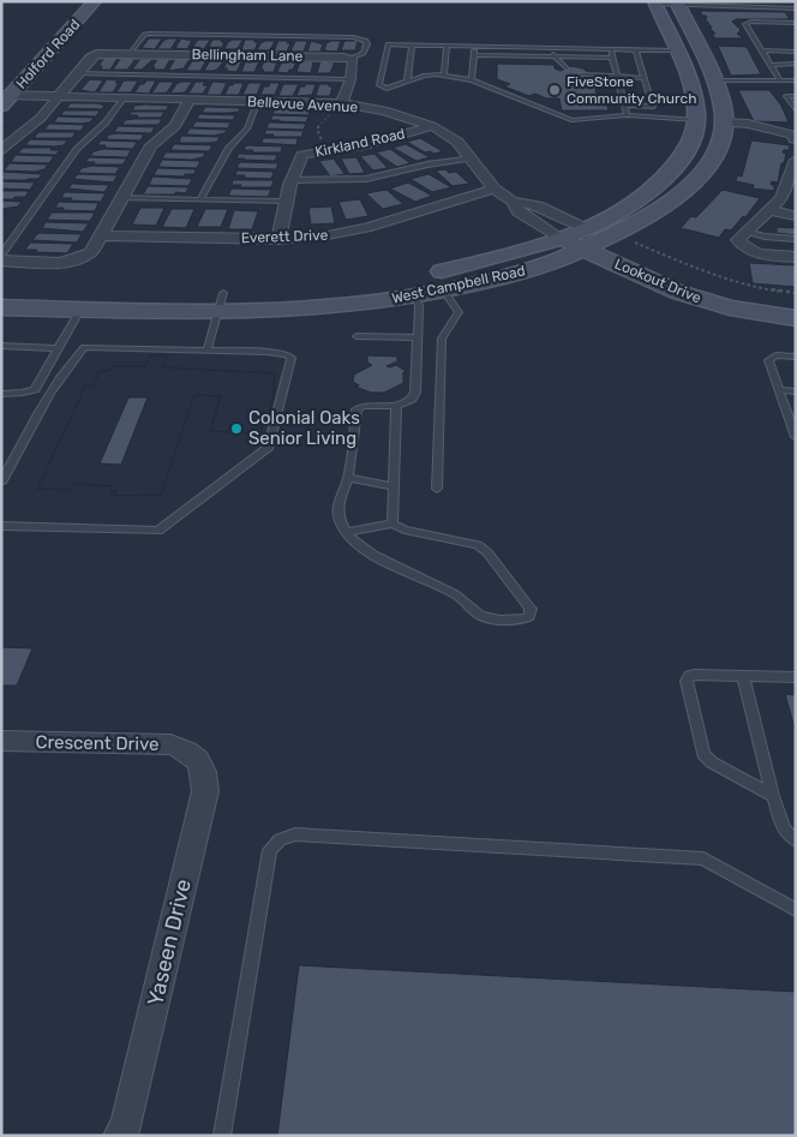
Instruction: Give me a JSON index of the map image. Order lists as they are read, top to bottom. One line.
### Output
{"streets":{"main road":["Holford Road","Lookout Drive","West Campbell Road"],"street":["Bellingham Lane","Bellevue Avenue","Kirkland Road","Everett Drive","Crescent Drive","Yaseen Drive"]},"crossings":[["Holford Road","Bellevue Avenue"],["Bellevue Avenue","Kirkland Road"],["Bellevue Avenue","Everett Drive"],["Bellevue Avenue","Lookout Drive"],["Bellevue Avenue","West Campbell Road"],["Kirkland Road","Everett Drive"],["Lookout Drive","West Campbell Road"],["Crescent Drive","Yaseen Drive"]],"places":["FiveStone Community Church","Colonial Oaks Senior Living"]}
